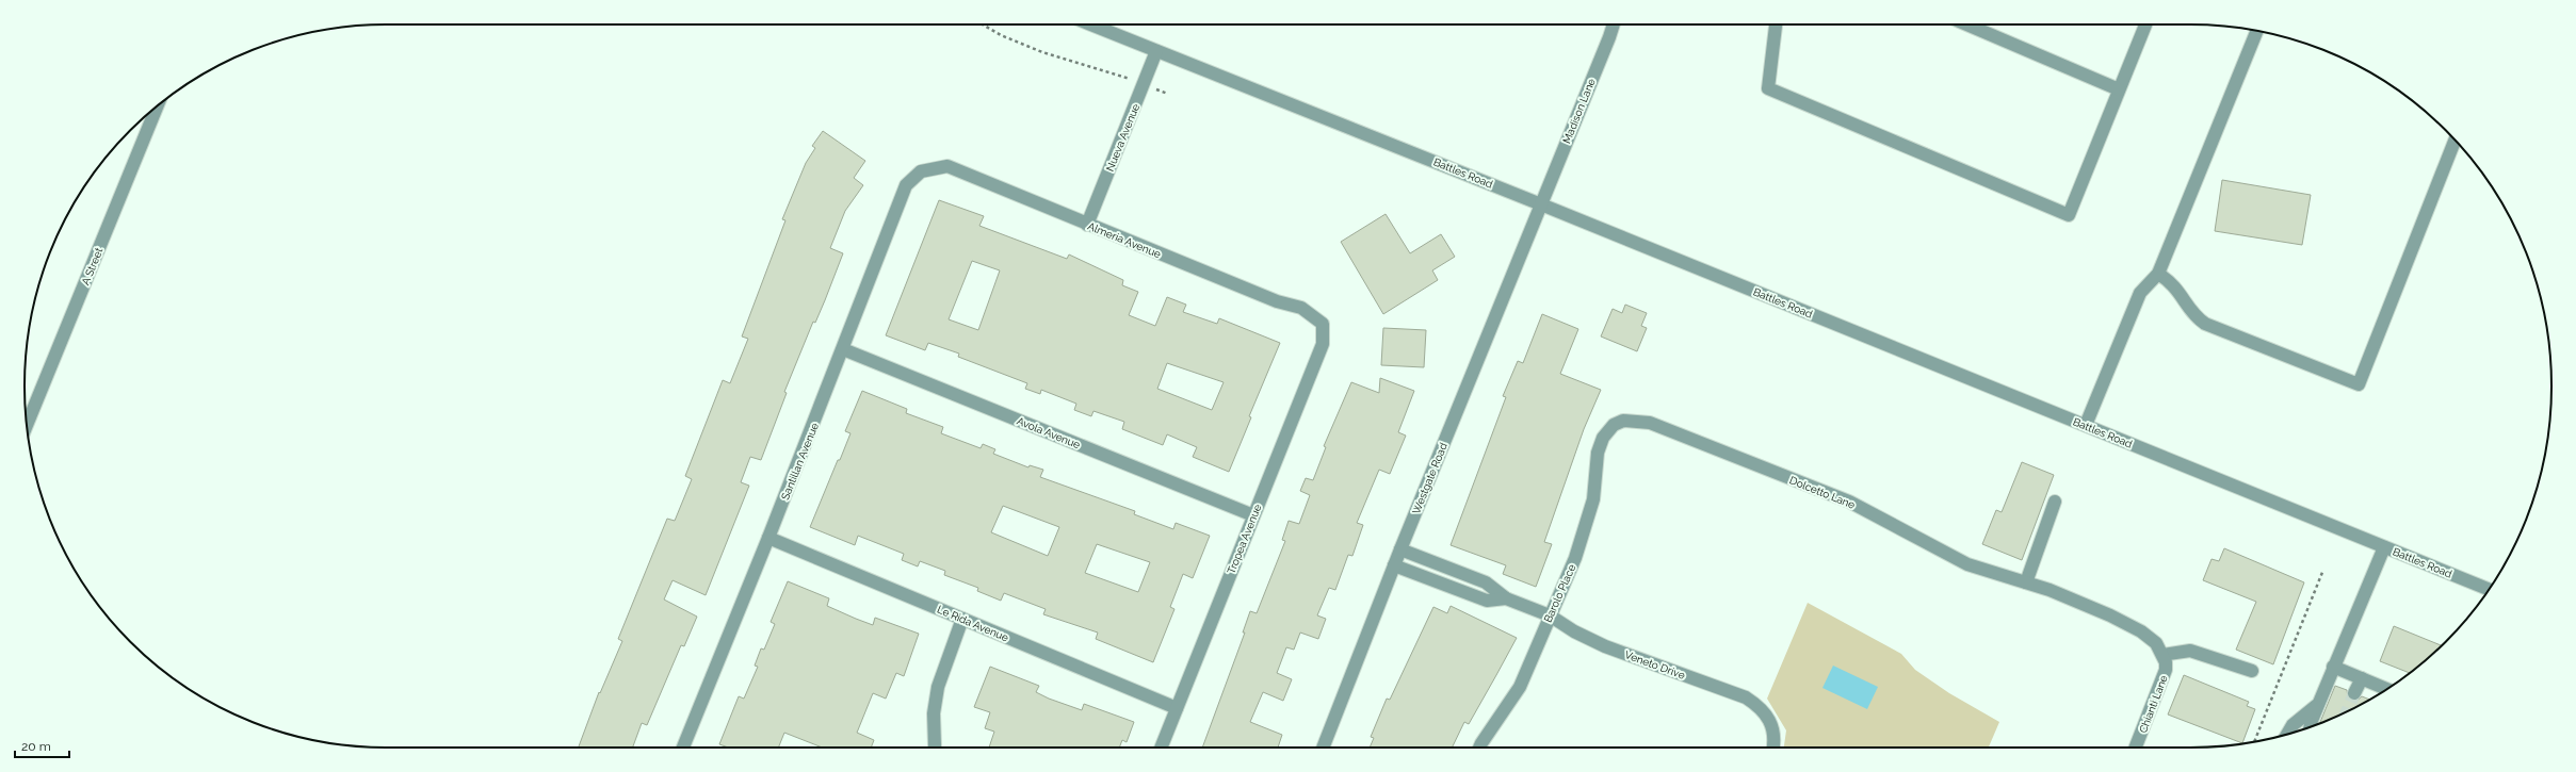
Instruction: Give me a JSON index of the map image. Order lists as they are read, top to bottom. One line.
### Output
{"streets":{"street":["Madison Lane","Nueva Avenue","Battles Road","Almeria Avenue","A Street","Avola Avenue","Santillan Avenue","Westgate Road","Dolcetto Lane","Tropea Avenue","Barolo Place","Le Rida Avenue","Veneto Drive","Chianti Lane"]},"crossings":[["Madison Lane","Battles Road"],["Madison Lane","Westgate Road"],["Nueva Avenue","Battles Road"],["Nueva Avenue","Almeria Avenue"],["Battles Road","Westgate Road"],["Almeria Avenue","Santillan Avenue"],["Almeria Avenue","Tropea Avenue"],["Avola Avenue","Santillan Avenue"],["Avola Avenue","Tropea Avenue"],["Santillan Avenue","Le Rida Avenue"],["Westgate Road","Veneto Drive"],["Dolcetto Lane","Barolo Place"],["Dolcetto Lane","Chianti Lane"],["Tropea Avenue","Le Rida Avenue"],["Barolo Place","Veneto Drive"]],"scale_bar":"20 m"}
